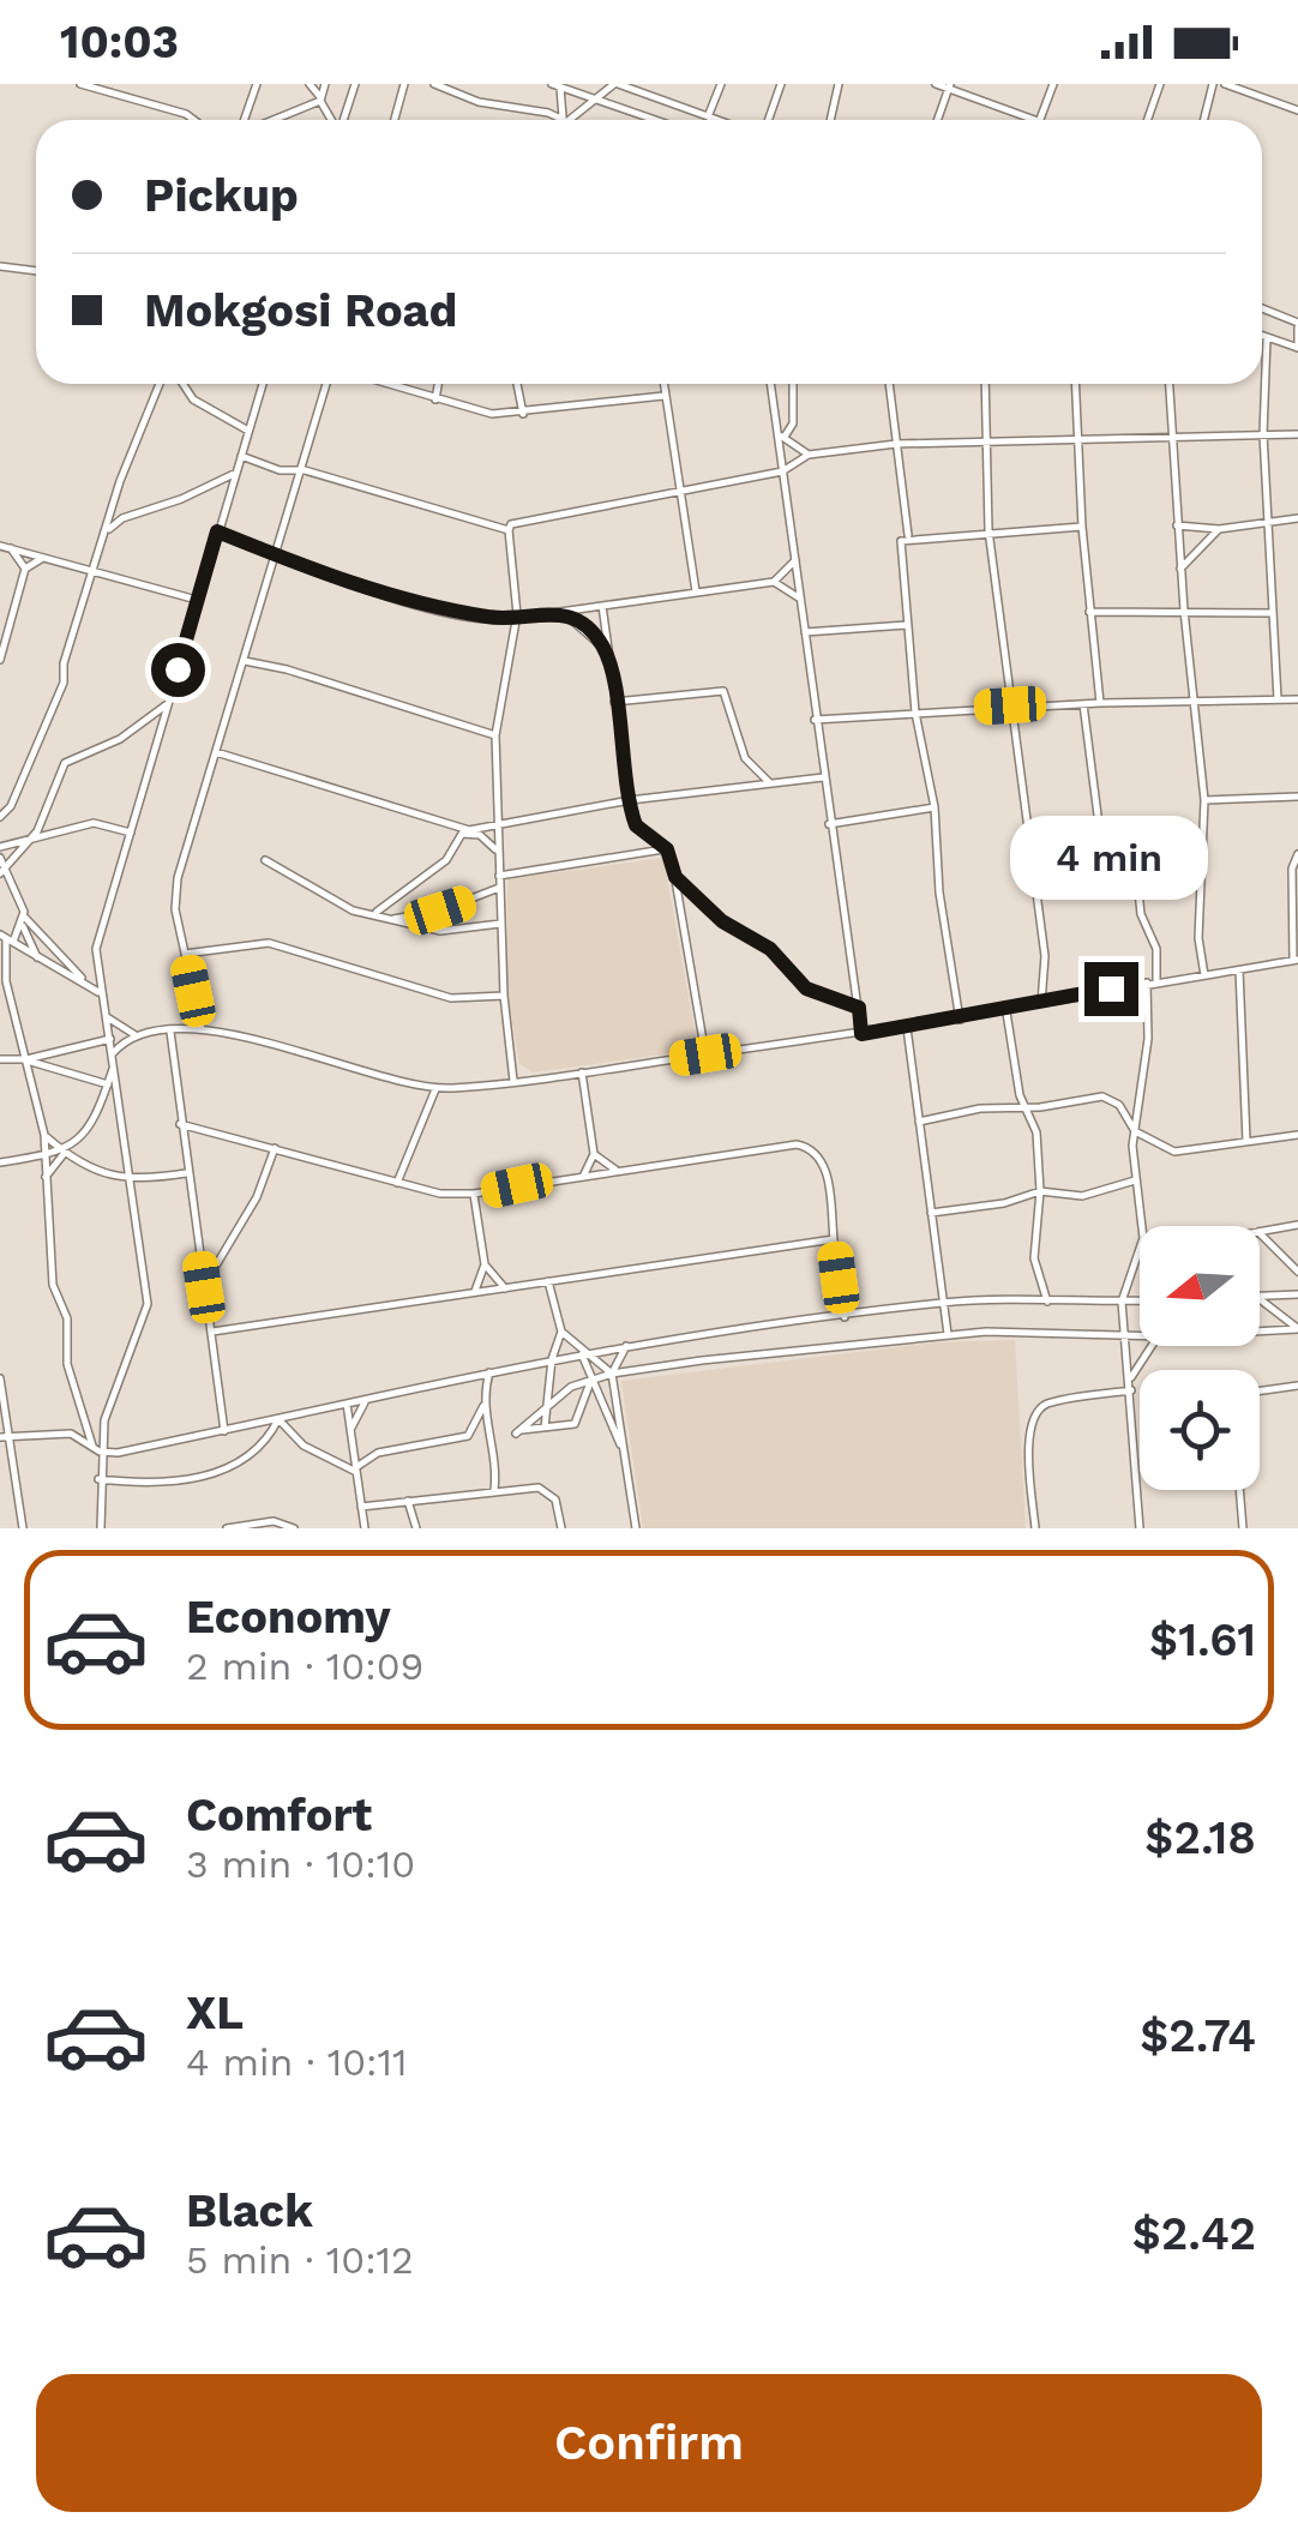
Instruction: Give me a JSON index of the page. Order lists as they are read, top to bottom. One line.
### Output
{"north":"left","page":{"status":"10:03","banner":["Pickup","Mokgosi Road"],"bubble":"4 min","list":[{"name":"Economy","note":"2 min · 10:09","value":"$1.61"},{"name":"Comfort","note":"3 min · 10:10","value":"$2.18"},{"name":"XL","note":"4 min · 10:11","value":"$2.74"},{"name":"Black","note":"5 min · 10:12","value":"$2.42"}],"buttons":"Confirm"}}
